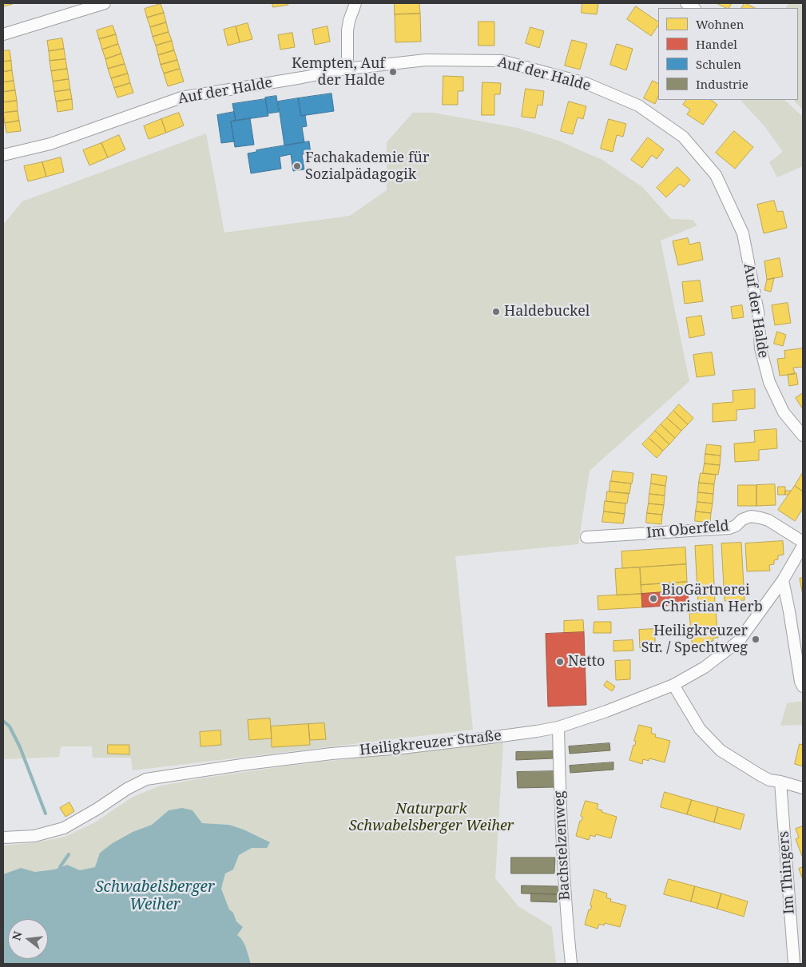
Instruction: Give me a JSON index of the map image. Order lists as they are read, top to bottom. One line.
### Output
{"streets":{"street":["Auf der Halde","Im Oberfeld","Heiligkreuzer Straße","Bachstelzenweg","Im Thingers"]},"crossings":[["Heiligkreuzer Straße","Bachstelzenweg"]],"water":["Schwabelsberger Weiher"],"parks":["Naturpark Schwabelsberger Weiher"],"places":["Kempten, Auf der Halde","Fachakademie für Sozialpädagogik","Haldebuckel","BioGärtnerei Christian Herb","Heiligkreuzer Str. / Spechtweg","Netto"],"legend":["Wohnen","Handel","Schulen","Industrie"],"north":"left"}
